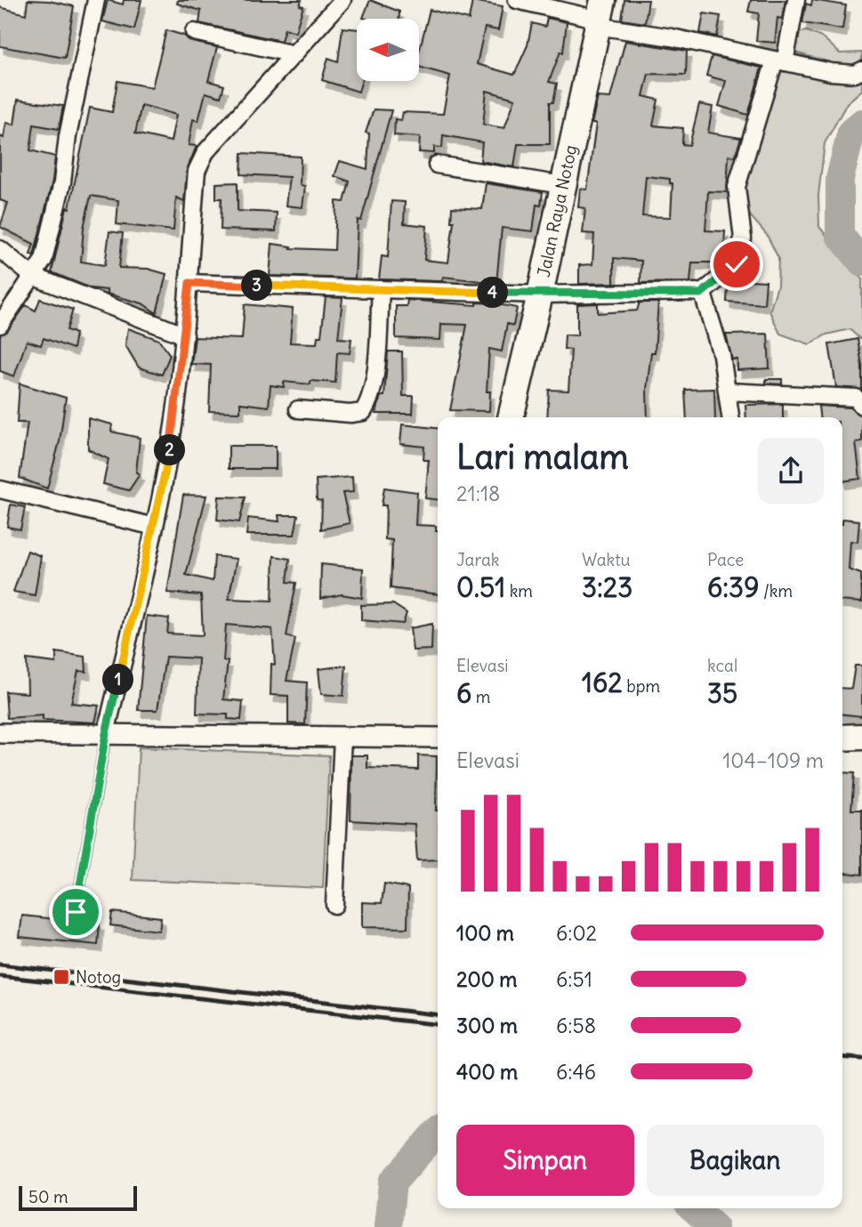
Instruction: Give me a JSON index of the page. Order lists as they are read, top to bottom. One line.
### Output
{"streets":{"highway":["Jalan Raya Notog"]},"places":{"transit":["Notog"]},"scale_bar":"50 m","north":"left","page":{"pins":["3","4","2","1"],"heading":["Lari malam","21:18"],"stats":[["Jarak","0.51 km"],["Waktu","3:23"],["Pace","6:39 /km"],["Elevasi","6 m"],["162 bpm"],["kcal","35"]],"chart":["Elevasi","104–109 m"],"list":[{"name":"100 m","note":"6:02"},{"name":"200 m","note":"6:51"},{"name":"300 m","note":"6:58"},{"name":"400 m","note":"6:46"}],"buttons":["Simpan","Bagikan"],"scale":"50 m"}}
